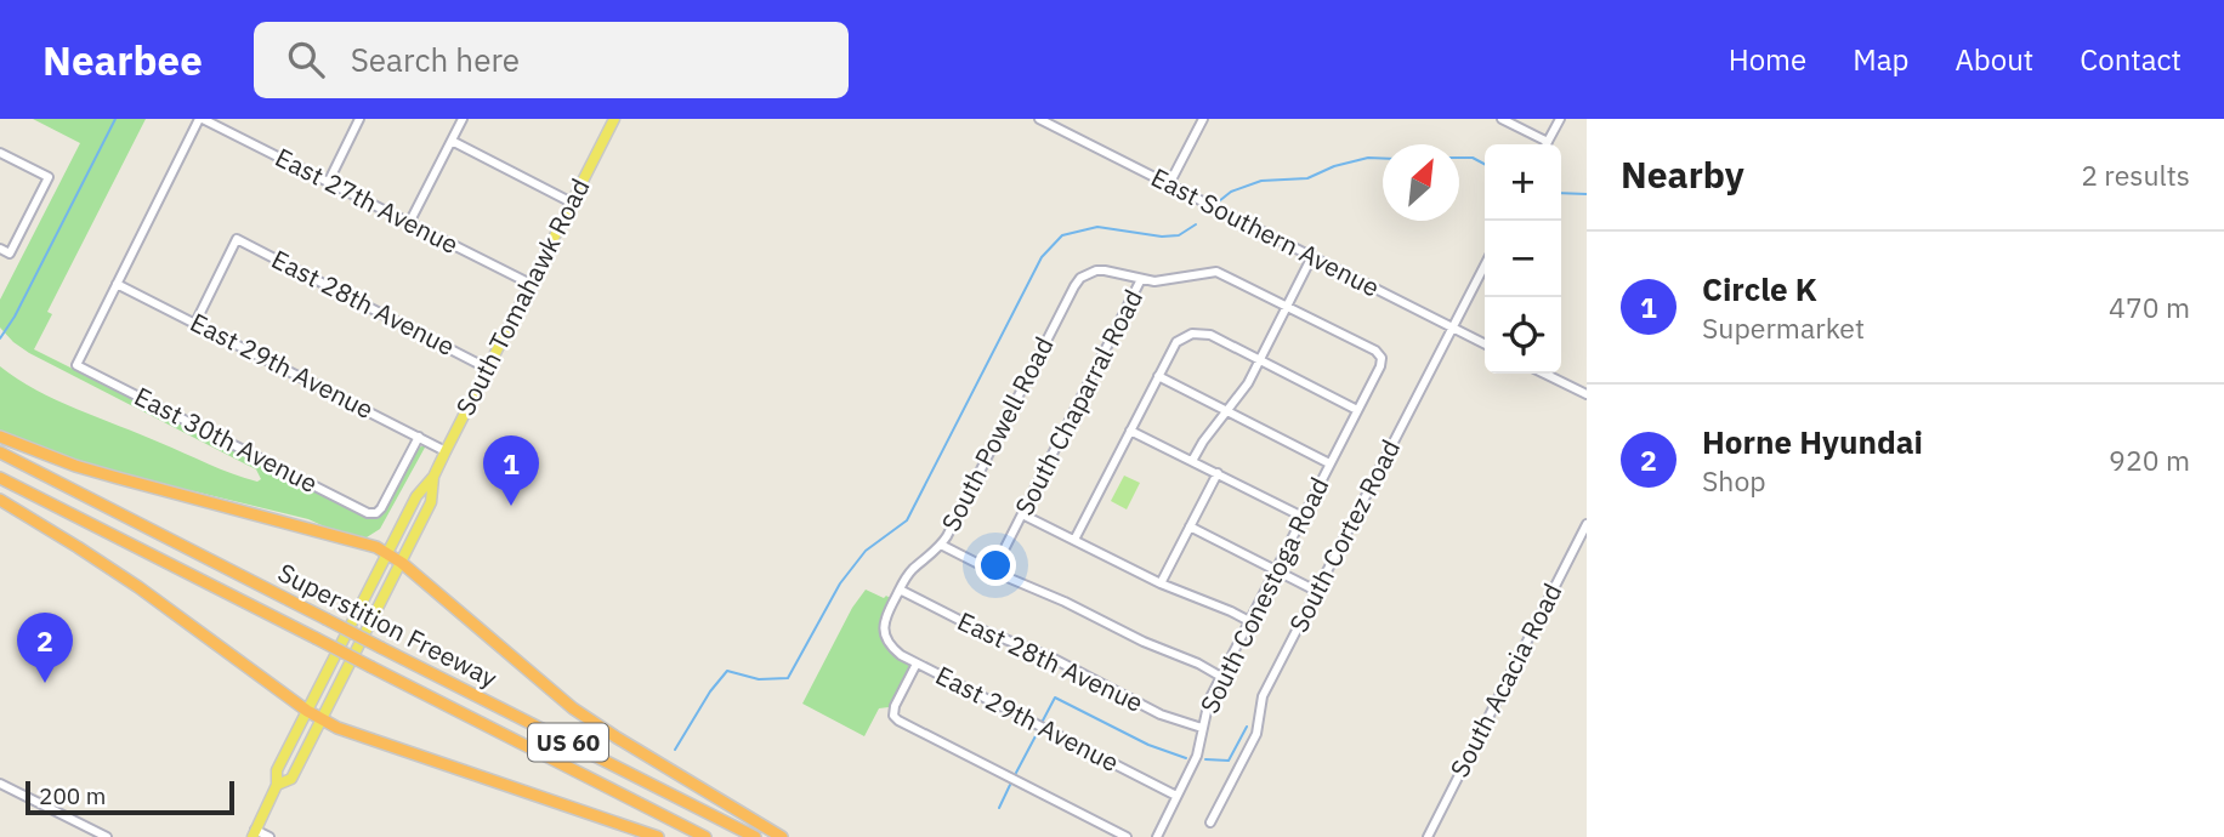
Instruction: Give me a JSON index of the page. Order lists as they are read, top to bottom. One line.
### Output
{"streets":{"highway":["Superstition Freeway","US 60"],"main road":["South Tomahawk Road"],"street":["East 27th Avenue","East Southern Avenue","East 28th Avenue","East 29th Avenue","South Chaparral Road","South Powell Road","East 30th Avenue","South Cortez Road","South Conestoga Road","South Acacia Road"]},"crossings":[["East 27th Avenue","South Tomahawk Road"],["East Southern Avenue","South Cortez Road"],["South Tomahawk Road","East 28th Avenue"],["South Tomahawk Road","East 29th Avenue"],["East 28th Avenue","East 29th Avenue"],["East 28th Avenue","South Powell Road"],["East 28th Avenue","South Conestoga Road"],["East 29th Avenue","South Powell Road"],["East 29th Avenue","East 30th Avenue"],["East 29th Avenue","South Conestoga Road"],["South Chaparral Road","South Powell Road"]],"scale_bar":"200 m","north":"top right","page":{"header":"Nearbee","search":"Search here","nav":["Home","Map","About","Contact"],"heading":["Nearby","2 results"],"map_buttons":["+","−"],"list":[{"mark":"1","name":"Circle K","note":"Supermarket","value":"470 m"},{"mark":"2","name":"Horne Hyundai","note":"Shop","value":"920 m"}],"pins":["1","2"],"scale":"200 m"}}
